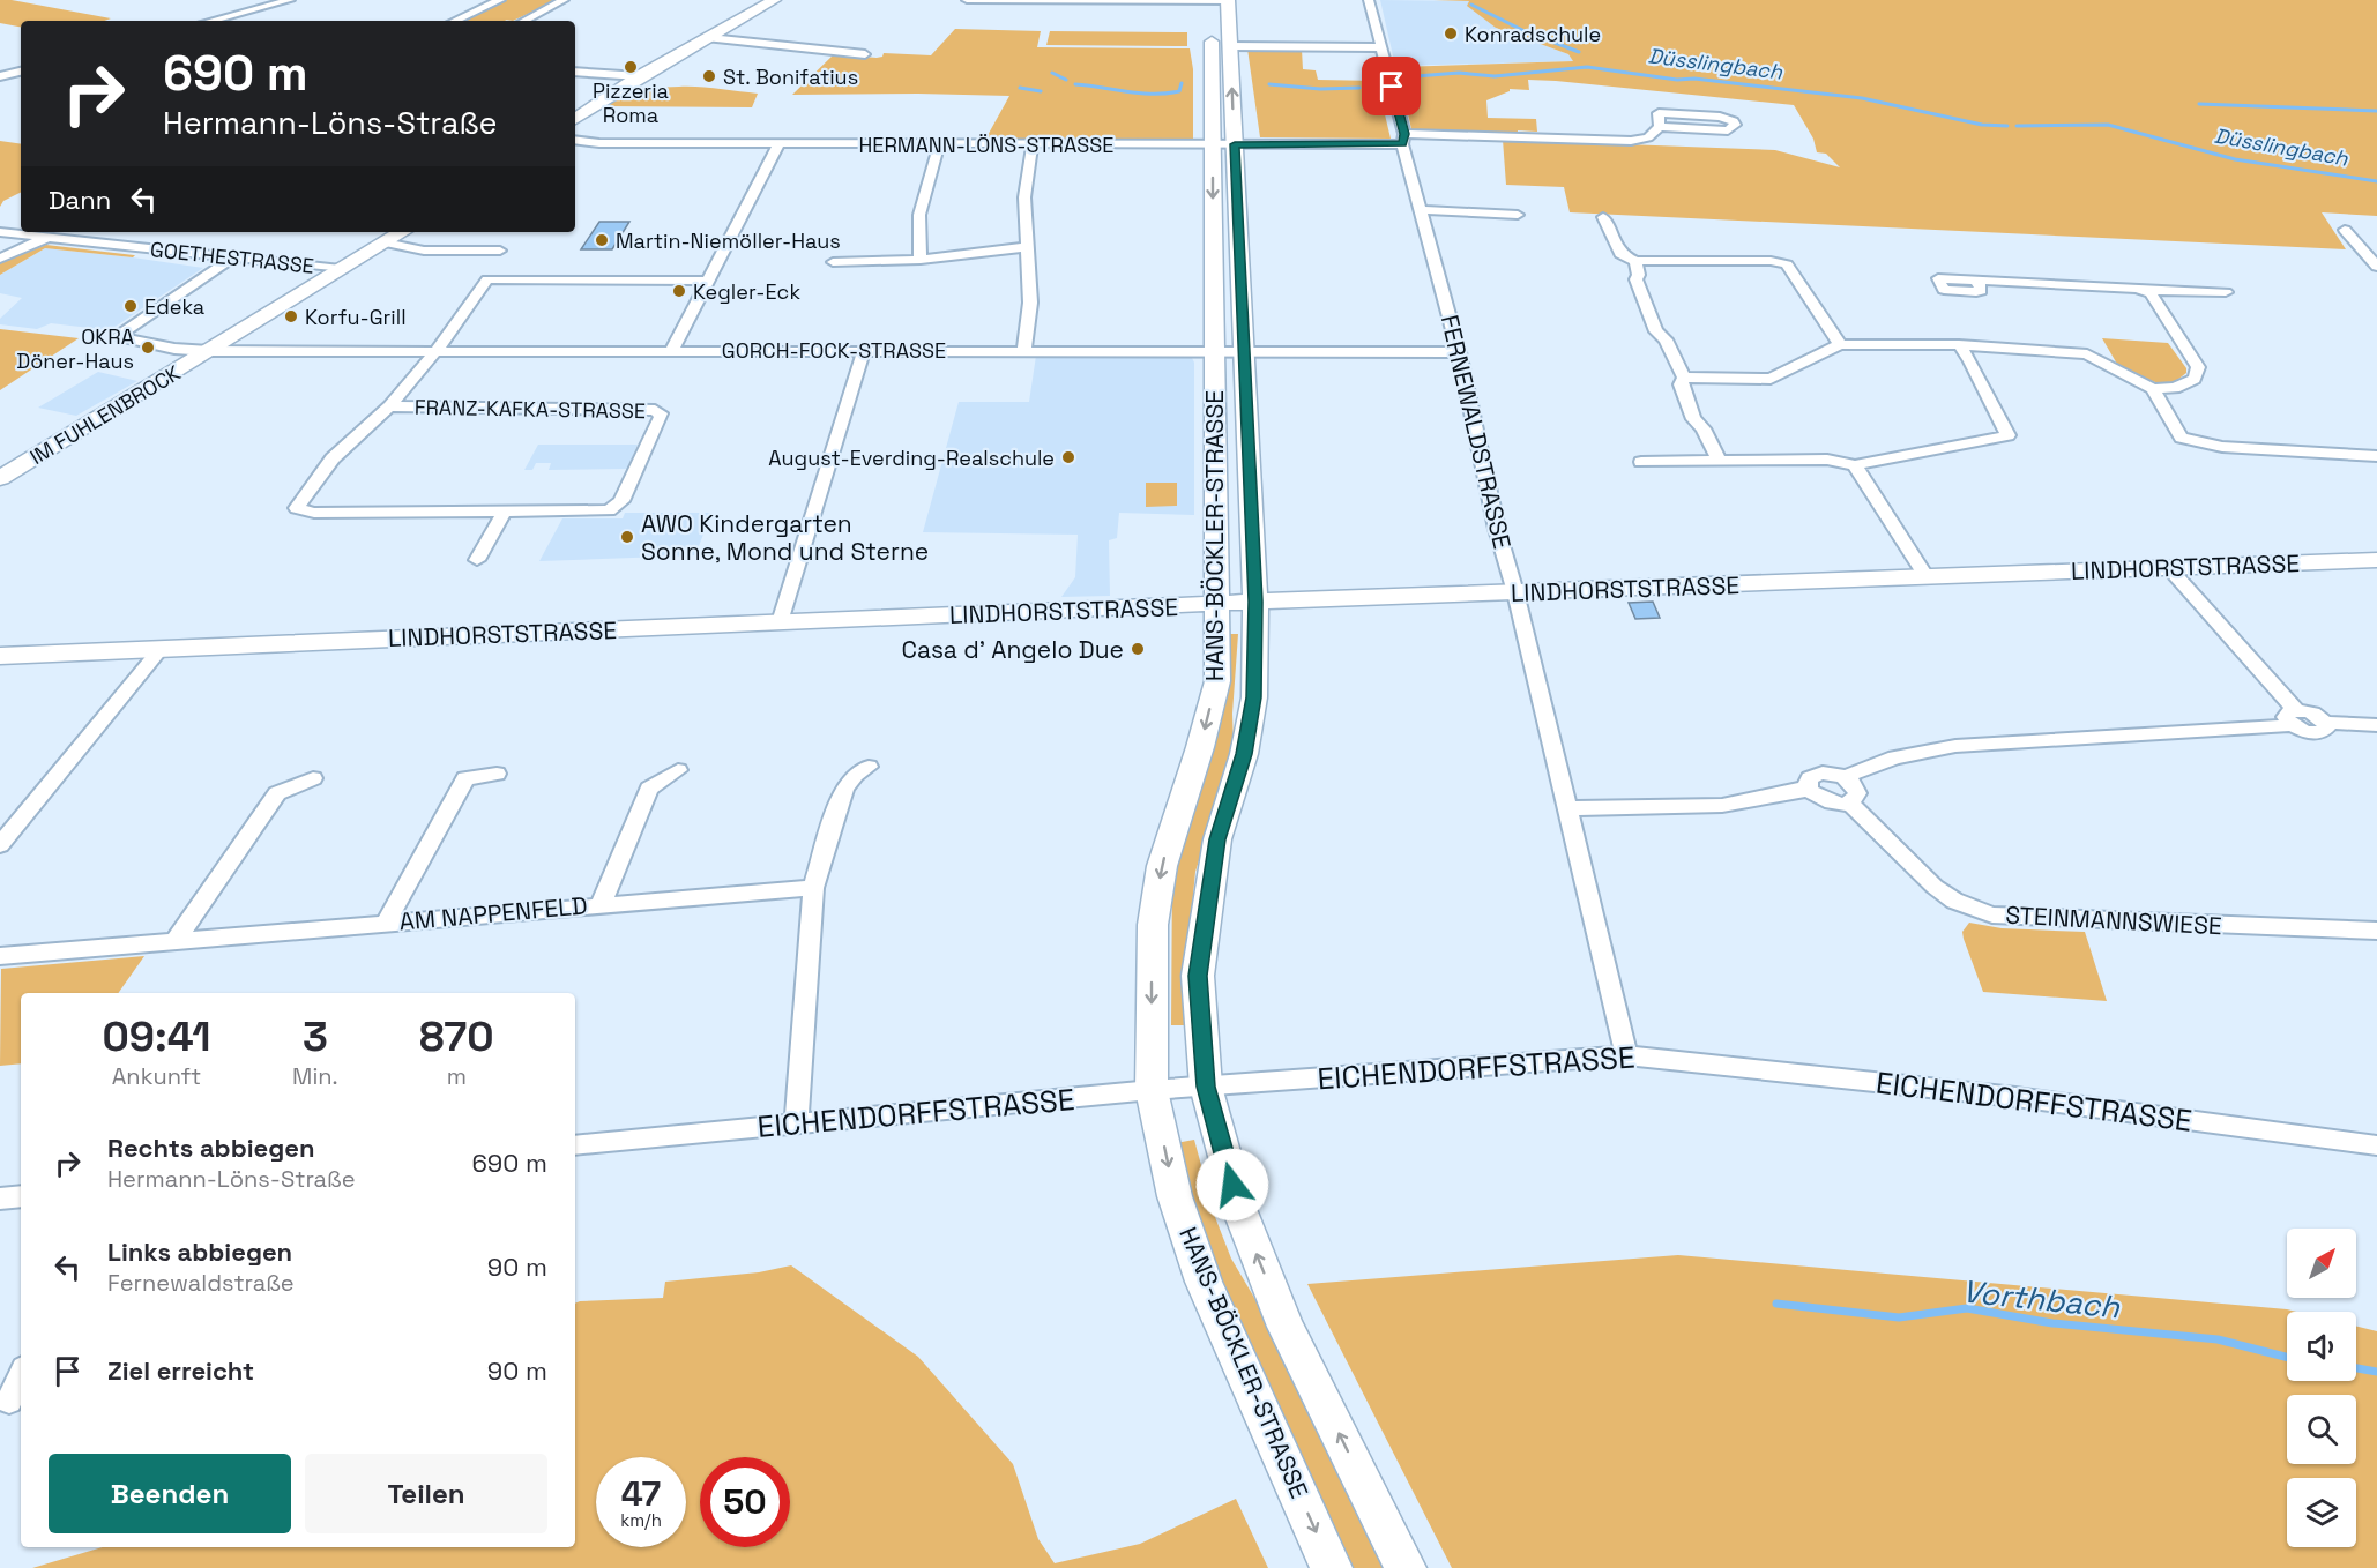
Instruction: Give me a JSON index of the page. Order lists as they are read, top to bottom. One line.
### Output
{"streets":{"main road":["IM FUHLENBROCK","HANS-BÖCKLER-STRASSE","LINDHORSTSTRASSE"],"street":["HERMANN-LÖNS-STRASSE","GOETHESTRASSE","GORCH-FOCK-STRASSE","FRANZ-KAFKA-STRASSE","FERNEWALDSTRASSE","AM NAPPENFELD","STEINMANNSWIESE","EICHENDORFFSTRASSE"]},"crossings":[["HERMANN-LÖNS-STRASSE","FERNEWALDSTRASSE"],["HERMANN-LÖNS-STRASSE","HANS-BÖCKLER-STRASSE"],["GOETHESTRASSE","IM FUHLENBROCK"],["GORCH-FOCK-STRASSE","FRANZ-KAFKA-STRASSE"],["GORCH-FOCK-STRASSE","IM FUHLENBROCK"],["GORCH-FOCK-STRASSE","FERNEWALDSTRASSE"],["GORCH-FOCK-STRASSE","HANS-BÖCKLER-STRASSE"],["FERNEWALDSTRASSE","LINDHORSTSTRASSE"],["FERNEWALDSTRASSE","EICHENDORFFSTRASSE"],["HANS-BÖCKLER-STRASSE","LINDHORSTSTRASSE"],["HANS-BÖCKLER-STRASSE","EICHENDORFFSTRASSE"]],"water":["Düsslingbach","Vorthbach"],"places":["Konradschule","Pizzeria Roma","St. Bonifatius","Martin-Niemöller-Haus","Kegler-Eck","Edeka","Korfu-Grill","OKRA Döner-Haus","August-Everding-Realschule","AWO Kindergarten Sonne, Mond und Sterne","Casa d' Angelo Due"],"north":"top right","page":{"turn":["690 m","Hermann-Löns-Straße"],"then":"Dann","eta":["09:41","Ankunft","3","Min.","870","m"],"list":[{"name":"Rechts abbiegen","note":"Hermann-Löns-Straße","value":"690 m"},{"name":"Links abbiegen","note":"Fernewaldstraße","value":"90 m"},{"name":"Ziel erreicht","value":"90 m"}],"buttons":["Beenden","Teilen"],"speed":"47 km/h","limit":"50"}}
